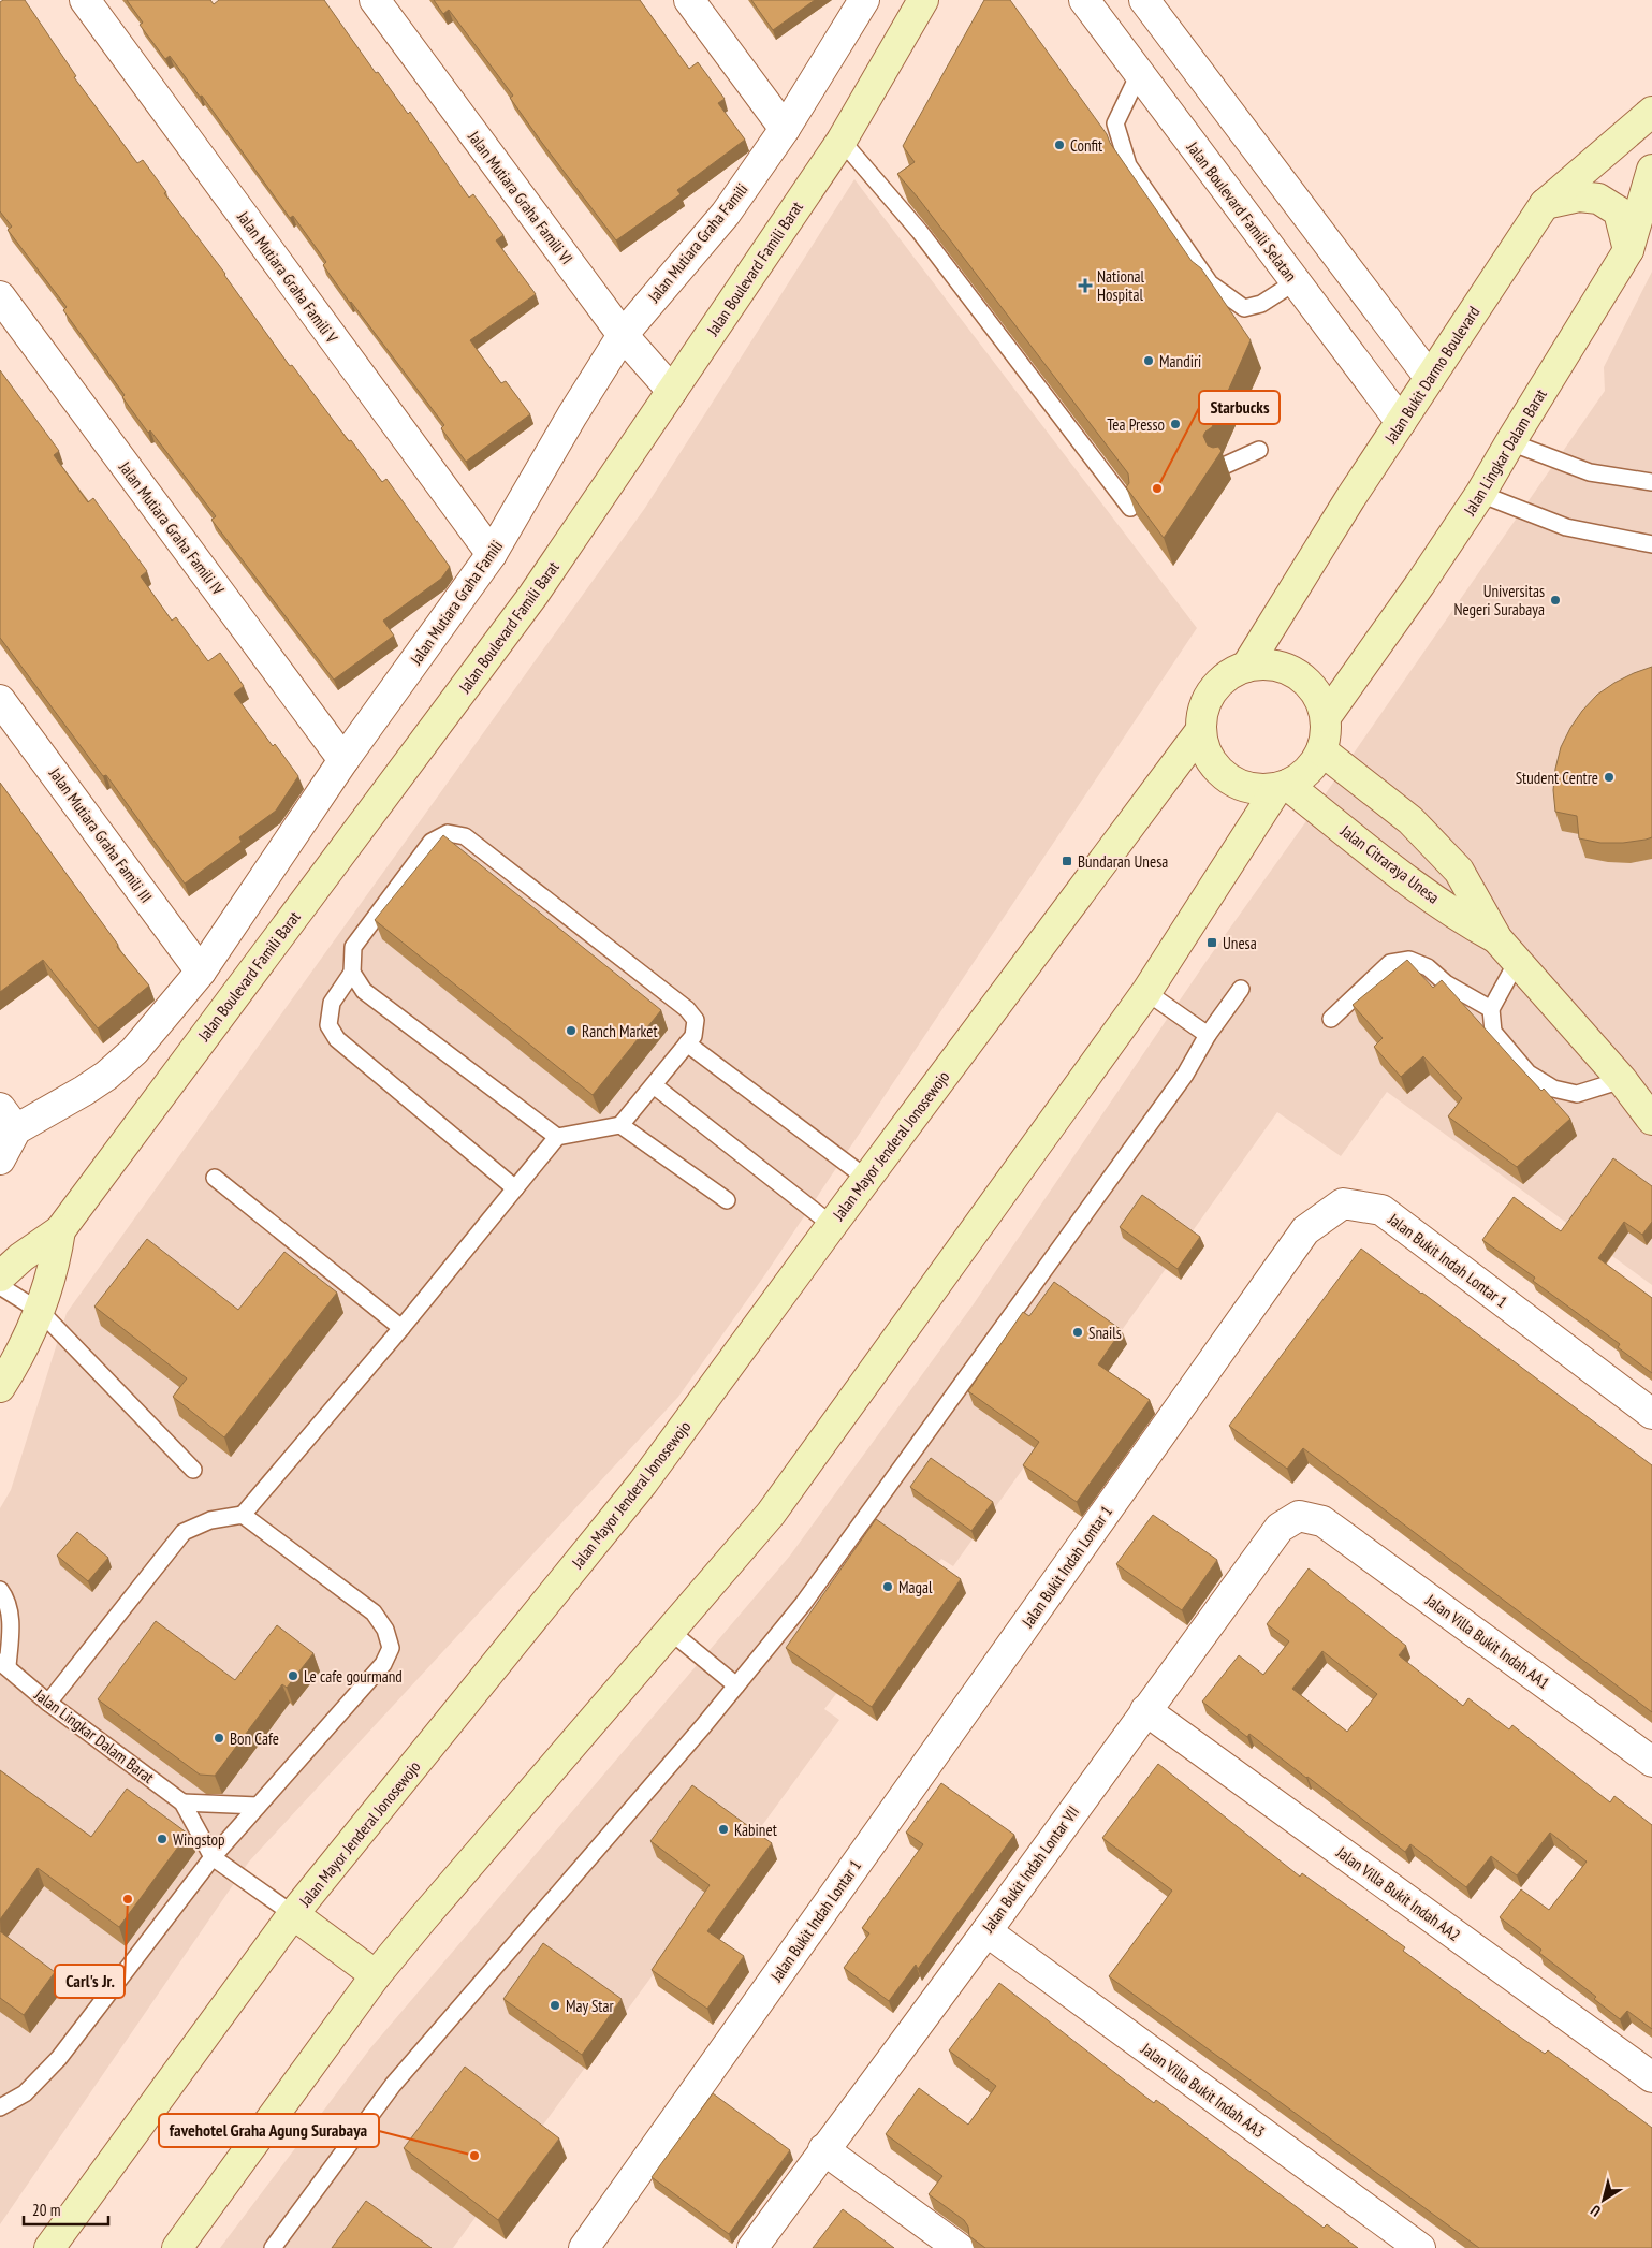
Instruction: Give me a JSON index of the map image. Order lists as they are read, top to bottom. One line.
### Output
{"streets":{"main road":["Jalan Boulevard Famili Barat","Jalan Bukit Darmo Boulevard","Jalan Lingkar Dalam Barat","Jalan Citraraya Unesa","Jalan Mayor Jenderal Jonosewojo"],"street":["Jalan Mutiara Graha Famili VI","Jalan Boulevard Famili Selatan","Jalan Mutiara Graha Famili","Jalan Mutiara Graha Famili V","Jalan Mutiara Graha Famili IV","Jalan Mutiara Graha Famili III","Jalan Bukit Indah Lontar 1","Jalan Villa Bukit Indah AA1","Jalan Bukit Indah Lontar VII","Jalan Villa Bukit Indah AA2","Jalan Villa Bukit Indah AA3"]},"crossings":[["Jalan Mutiara Graha Famili VI","Jalan Mutiara Graha Famili"],["Jalan Mutiara Graha Famili VI","Jalan Boulevard Famili Barat"],["Jalan Boulevard Famili Selatan","Jalan Bukit Darmo Boulevard"],["Jalan Mutiara Graha Famili","Jalan Mutiara Graha Famili V"],["Jalan Mutiara Graha Famili","Jalan Mutiara Graha Famili IV"],["Jalan Mutiara Graha Famili","Jalan Mutiara Graha Famili III"],["Jalan Bukit Darmo Boulevard","Jalan Lingkar Dalam Barat"],["Jalan Bukit Darmo Boulevard","Jalan Citraraya Unesa"],["Jalan Bukit Darmo Boulevard","Jalan Mayor Jenderal Jonosewojo"],["Jalan Lingkar Dalam Barat","Jalan Citraraya Unesa"],["Jalan Lingkar Dalam Barat","Jalan Mayor Jenderal Jonosewojo"],["Jalan Citraraya Unesa","Jalan Mayor Jenderal Jonosewojo"],["Jalan Villa Bukit Indah AA1","Jalan Bukit Indah Lontar VII"],["Jalan Bukit Indah Lontar VII","Jalan Villa Bukit Indah AA2"],["Jalan Bukit Indah Lontar VII","Jalan Villa Bukit Indah AA3"]],"places":{"other":["Confit","Mandiri","Tea Presso","Starbucks","Universitas Negeri Surabaya","Student Centre","Ranch Market","Snails","Magal","Le cafe gourmand","Bon Cafe","Kabinet","Wingstop","Carl's Jr.","May Star","favehotel Graha Agung Surabaya"],"health":["National Hospital"],"transit":["Bundaran Unesa","Unesa"]},"scale_bar":"20 m","north":"bottom left"}
